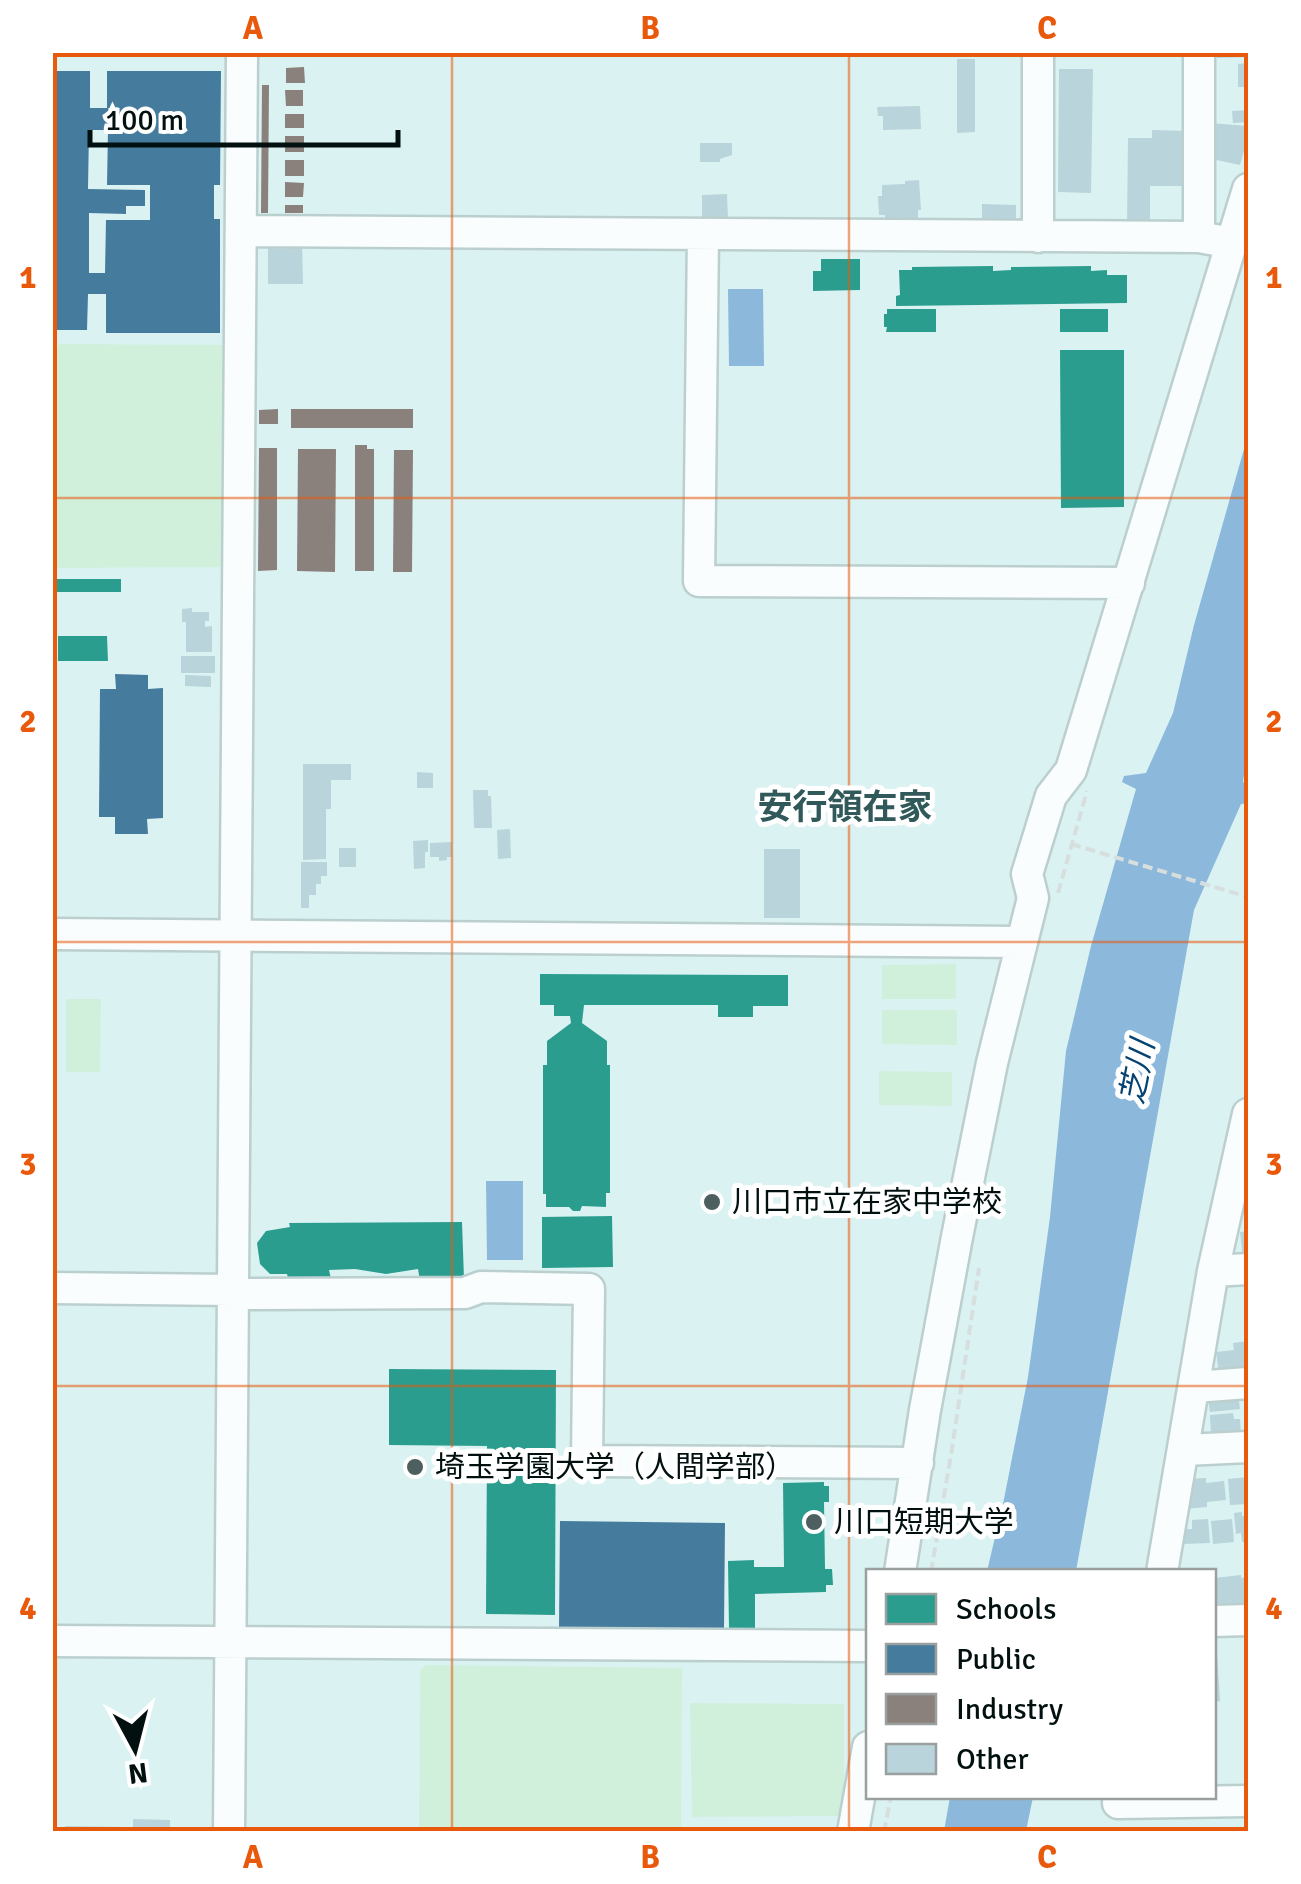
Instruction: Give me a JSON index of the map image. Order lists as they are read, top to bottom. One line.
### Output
{"districts":["安行領在家"],"water":["芝川"],"places":["川口市立在家中学校","埼玉学園大学（人間学部）","川口短期大学"],"legend":["Schools","Public","Industry","Other"],"scale_bar":"100 m","north":"bottom","grid":{"columns":["A","B","C"],"rows":["1","2","3","4"]}}
